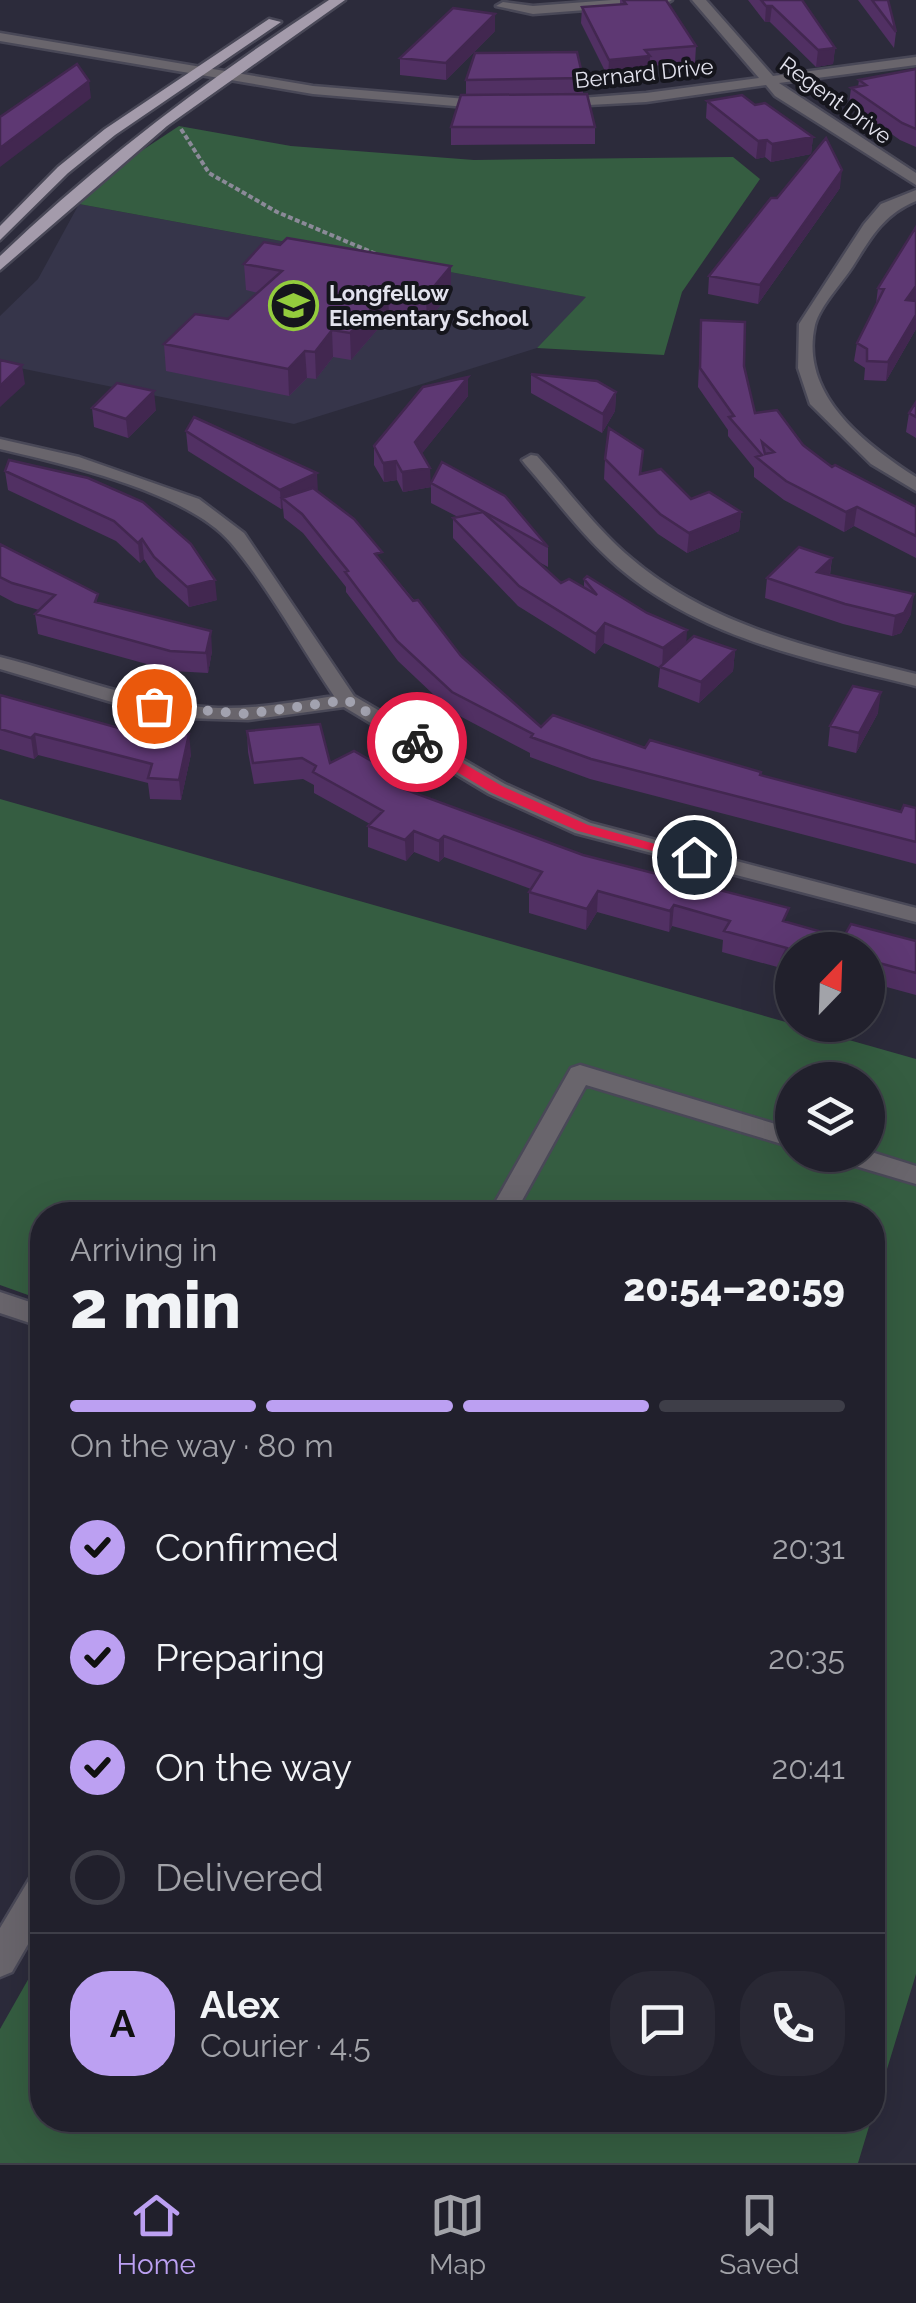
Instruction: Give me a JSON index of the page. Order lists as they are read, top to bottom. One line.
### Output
{"streets":{"street":["Bernard Drive","Regent Drive"]},"crossings":[["Bernard Drive","Regent Drive"]],"places":{"school or university":["Longfellow Elementary School"]},"north":"top right","page":{"heading":["2 min","Arriving in","20:54–20:59"],"panel":["Alex","Courier · 4.5"],"bar":"On the way · 80 m","list":[["Confirmed","20:31"],["Preparing","20:35"],["On the way","20:41"],"Delivered"],"round":"A","tabs":["Home","Map","Saved"]}}
